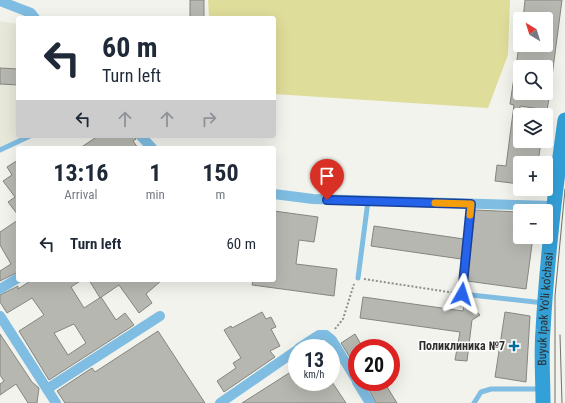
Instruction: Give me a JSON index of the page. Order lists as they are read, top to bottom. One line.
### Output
{"streets":{"main road":["Buyuk Ipak Yo'li ko'chasi"]},"places":{"health":["Поликлиника №7"]},"north":"top left","page":{"map_buttons":["+","−"],"turn":["60 m","Turn left"],"eta":["13:16","Arrival","1","min","150","m"],"list":[{"name":"Turn left","value":"60 m"}],"speed":"13 km/h","limit":"20"}}
